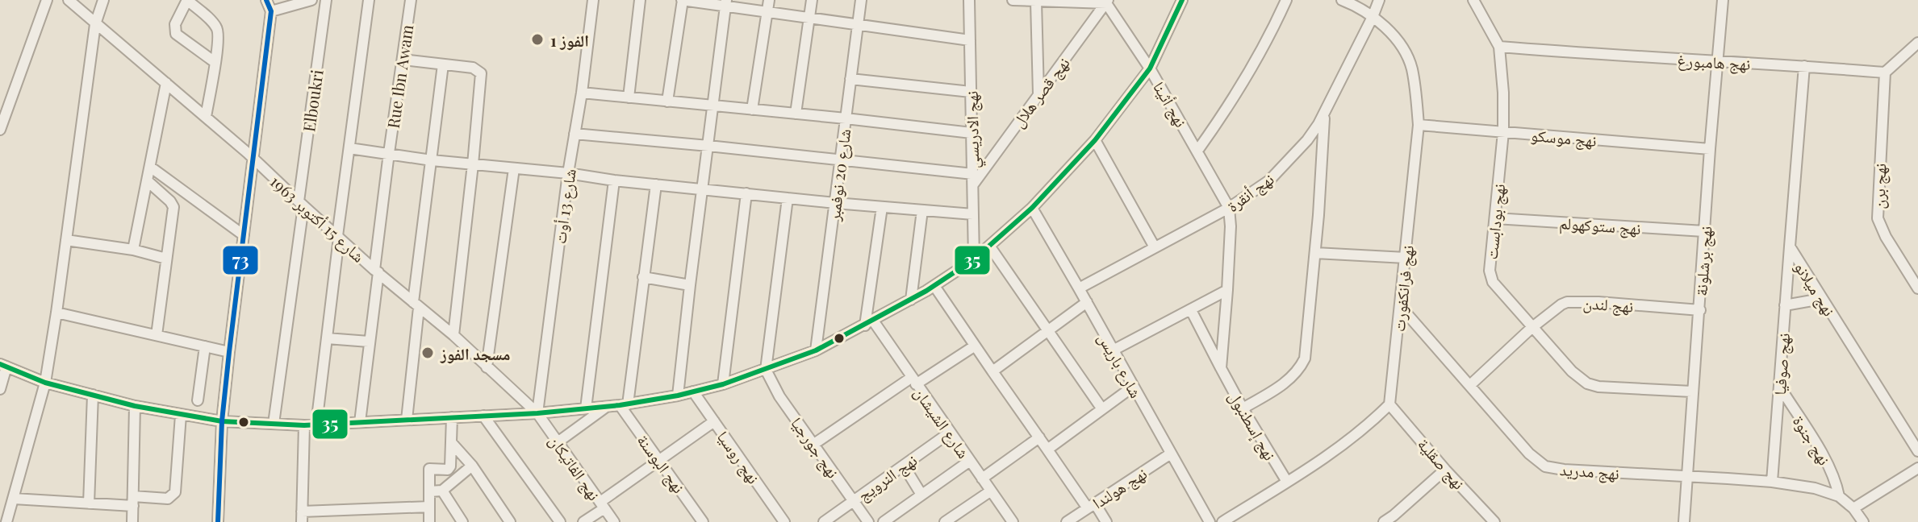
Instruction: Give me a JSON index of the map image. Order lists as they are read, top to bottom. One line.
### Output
{"streets":{"street":["نهج هامبورغ","Rue Ibn Awam","نهج قصر هلال","Elboukri","نهج أثينا","نهج الادريسي","نهج موسكو","شارع 20 نوفمبر","نهج برن","نهج أنقرة","شارع 13 أوت","شارع 15 أكتوبر 1963","نهج بودابست","نهج ستوكهولم","نهج برشلونة","نهج فرانكفورت","نهج ميلانو","نهج لندن","نهج صوفيا","شارع باريس","شارع الشيشان","نهج إسطنبول","نهج جنوة","نهج جورجيا","نهج روسيا","نهج البوسنة","نهج صقلية","نهج الفاتيكان","نهج مدريد","نهج النرويج","نهج هولندا"]},"crossings":[["نهج هامبورغ","نهج برن"],["نهج هامبورغ","نهج بودابست"],["نهج هامبورغ","نهج برشلونة"],["نهج هامبورغ","نهج ميلانو"],["Rue Ibn Awam","شارع 15 أكتوبر 1963"],["نهج قصر هلال","نهج أثينا"],["نهج قصر هلال","نهج الادريسي"],["Elboukri","شارع 15 أكتوبر 1963"],["نهج أثينا","نهج أنقرة"],["نهج موسكو","نهج بودابست"],["نهج موسكو","نهج برشلونة"],["نهج موسكو","نهج فرانكفورت"],["نهج أنقرة","نهج فرانكفورت"],["نهج أنقرة","شارع باريس"],["شارع 13 أوت","شارع 15 أكتوبر 1963"],["شارع 13 أوت","نهج الفاتيكان"],["شارع 15 أكتوبر 1963","نهج الفاتيكان"],["نهج بودابست","نهج ستوكهولم"],["نهج بودابست","نهج برشلونة"],["نهج بودابست","نهج لندن"],["نهج ستوكهولم","نهج برشلونة"],["نهج برشلونة","نهج لندن"],["نهج برشلونة","نهج مدريد"],["نهج فرانكفورت","نهج صقلية"],["نهج فرانكفورت","نهج مدريد"],["نهج ميلانو","نهج صوفيا"],["نهج لندن","نهج مدريد"],["نهج صوفيا","نهج جنوة"],["نهج صوفيا","نهج مدريد"],["شارع باريس","نهج هولندا"],["شارع الشيشان","نهج النرويج"],["نهج جنوة","نهج مدريد"],["نهج جورجيا","نهج النرويج"]],"places":["الفوز 1","مسجد الفوز"],"lines":["transit line 35","transit line 73"]}
